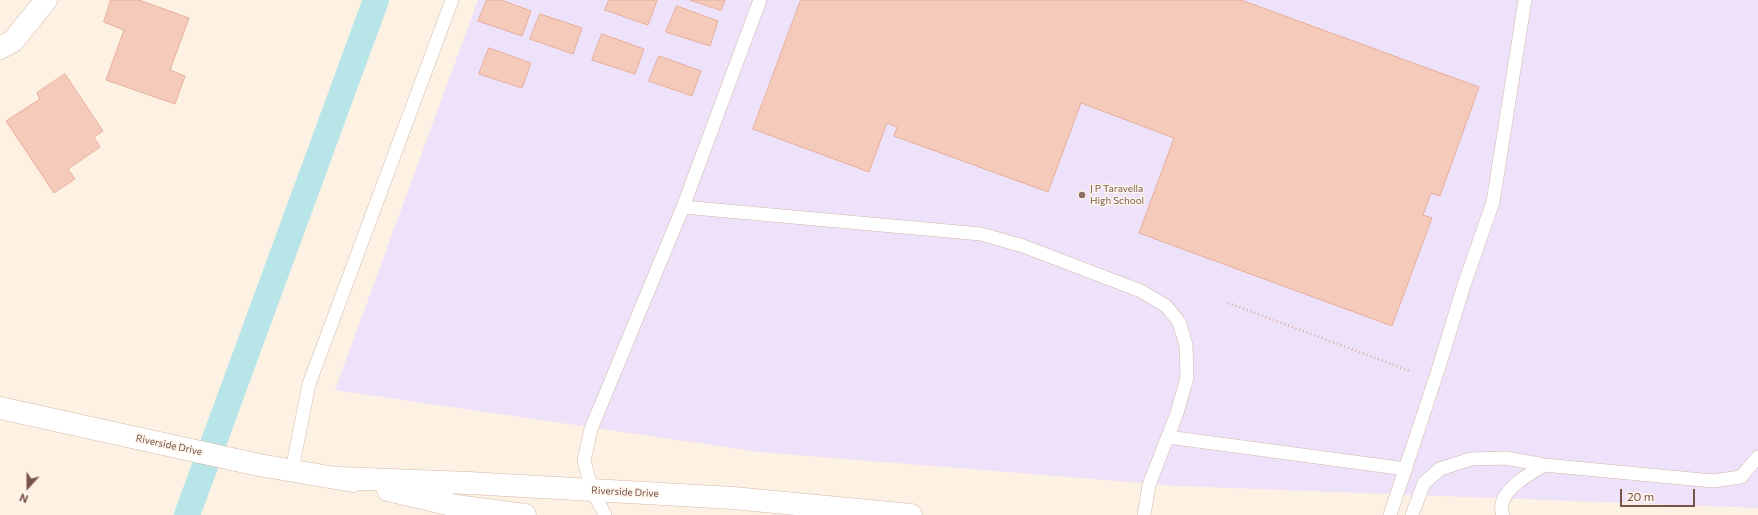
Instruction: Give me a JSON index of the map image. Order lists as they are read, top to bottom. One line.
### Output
{"streets":{"street":["Riverside Drive"]},"places":["J P Taravella High School"],"scale_bar":"20 m","north":"bottom"}
